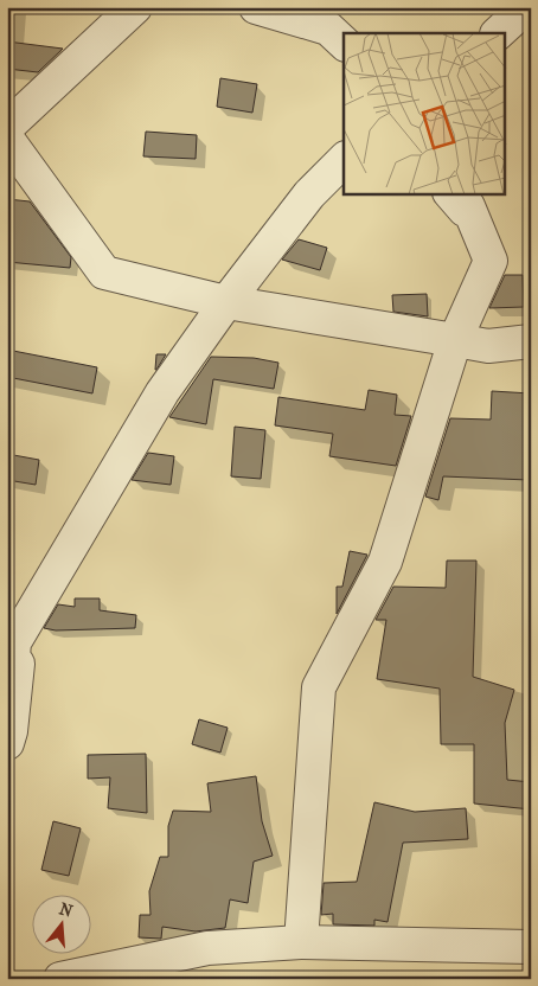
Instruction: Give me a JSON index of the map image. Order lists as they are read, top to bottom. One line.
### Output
{"north":"top"}
